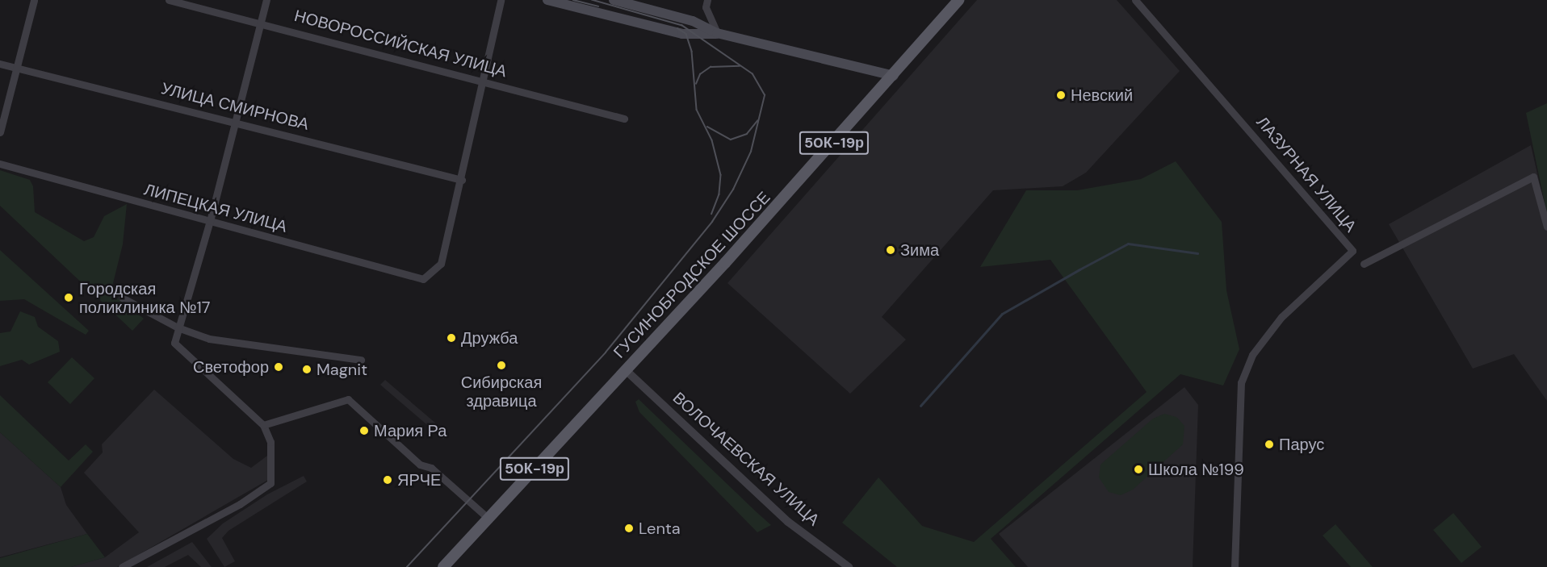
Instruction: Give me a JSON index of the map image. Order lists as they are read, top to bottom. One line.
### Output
{"streets":{"main road":["50К-19р","ГУСИНОБРОДСКОЕ ШОССЕ"],"street":["НОВОРОССИЙСКАЯ УЛИЦА","УЛИЦА СМИРНОВА","ЛАЗУРНАЯ УЛИЦА","ЛИПЕЦКАЯ УЛИЦА","ВОЛОЧАЕВСКАЯ УЛИЦА"]},"crossings":[["УЛИЦА СМИРНОВА","ЛИПЕЦКАЯ УЛИЦА"],["ГУСИНОБРОДСКОЕ ШОССЕ","ВОЛОЧАЕВСКАЯ УЛИЦА"]],"places":["Невский","Зима","Городская поликлиника №17","Дружба","Сибирская здравица","Светофор","Magnit","Мария Ра","Парус","Школа №199","ЯРЧЕ","Lenta"]}
